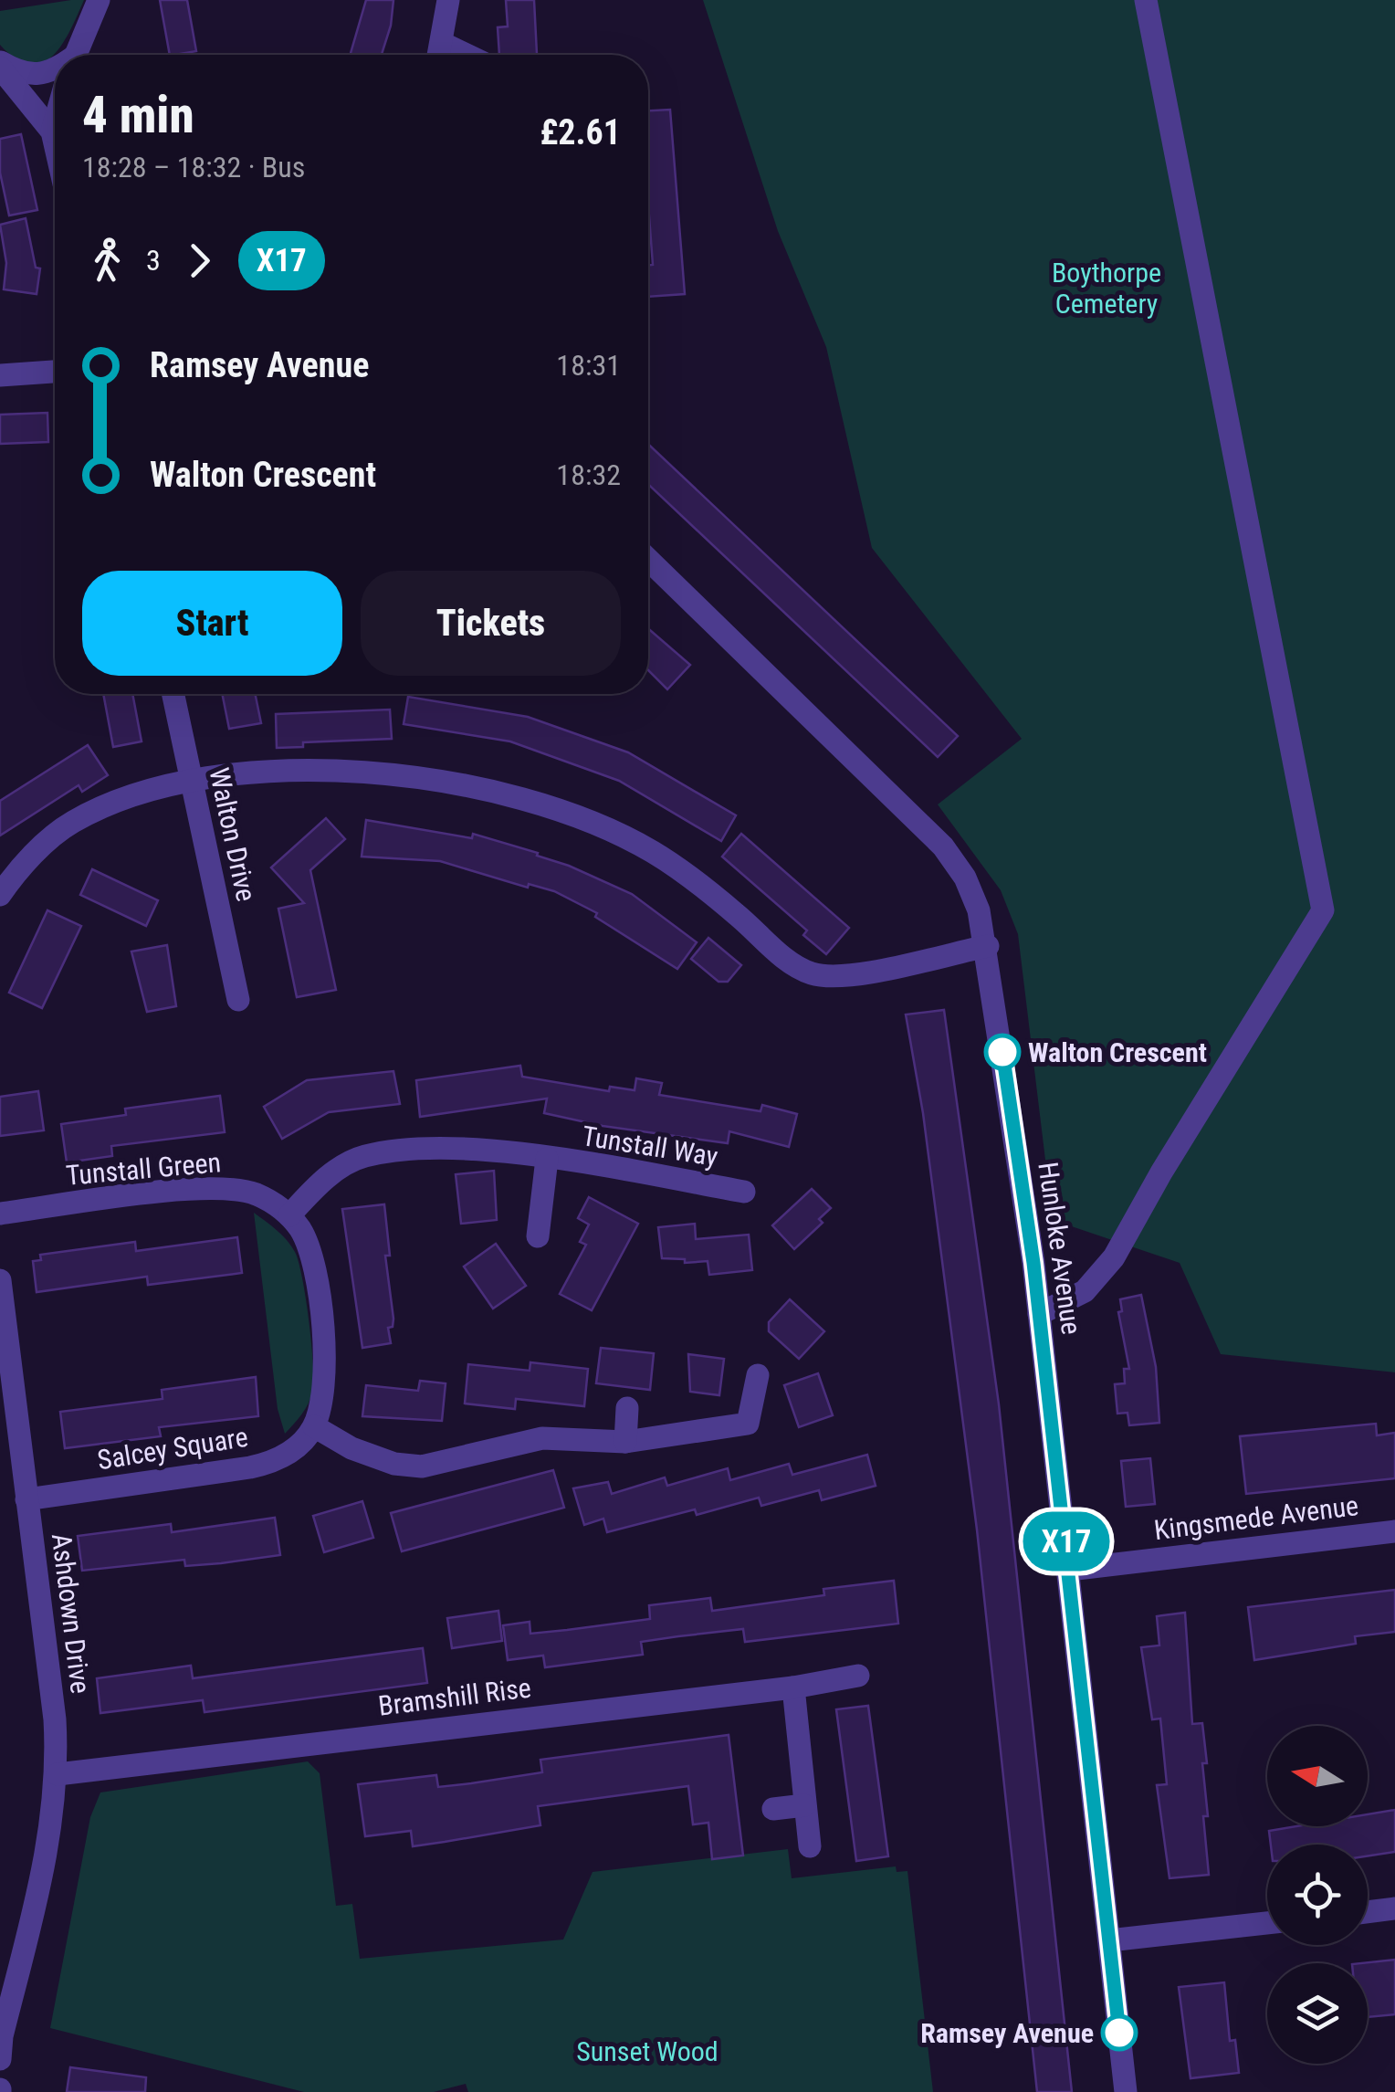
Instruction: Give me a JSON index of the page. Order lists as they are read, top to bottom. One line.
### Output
{"streets":{"street":["Walton Drive","Tunstall Way","Tunstall Green","Hunloke Avenue","Salcey Square","Kingsmede Avenue","Ashdown Drive","Bramshill Rise"]},"crossings":[["Tunstall Way","Tunstall Green"],["Hunloke Avenue","Kingsmede Avenue"],["Salcey Square","Ashdown Drive"],["Ashdown Drive","Bramshill Rise"]],"parks":["Boythorpe Cemetery","Sunset Wood"],"places":["Walton Crescent","Ramsey Avenue"],"lines":["bus line X17"],"north":"left","page":{"on_map":"X17","heading":["4 min","18:28 – 18:32 · Bus","£2.61"],"legs":["3","X17"],"list":[{"name":"Ramsey Avenue","value":"18:31"},{"name":"Walton Crescent","value":"18:32"}],"buttons":["Start","Tickets"]}}
